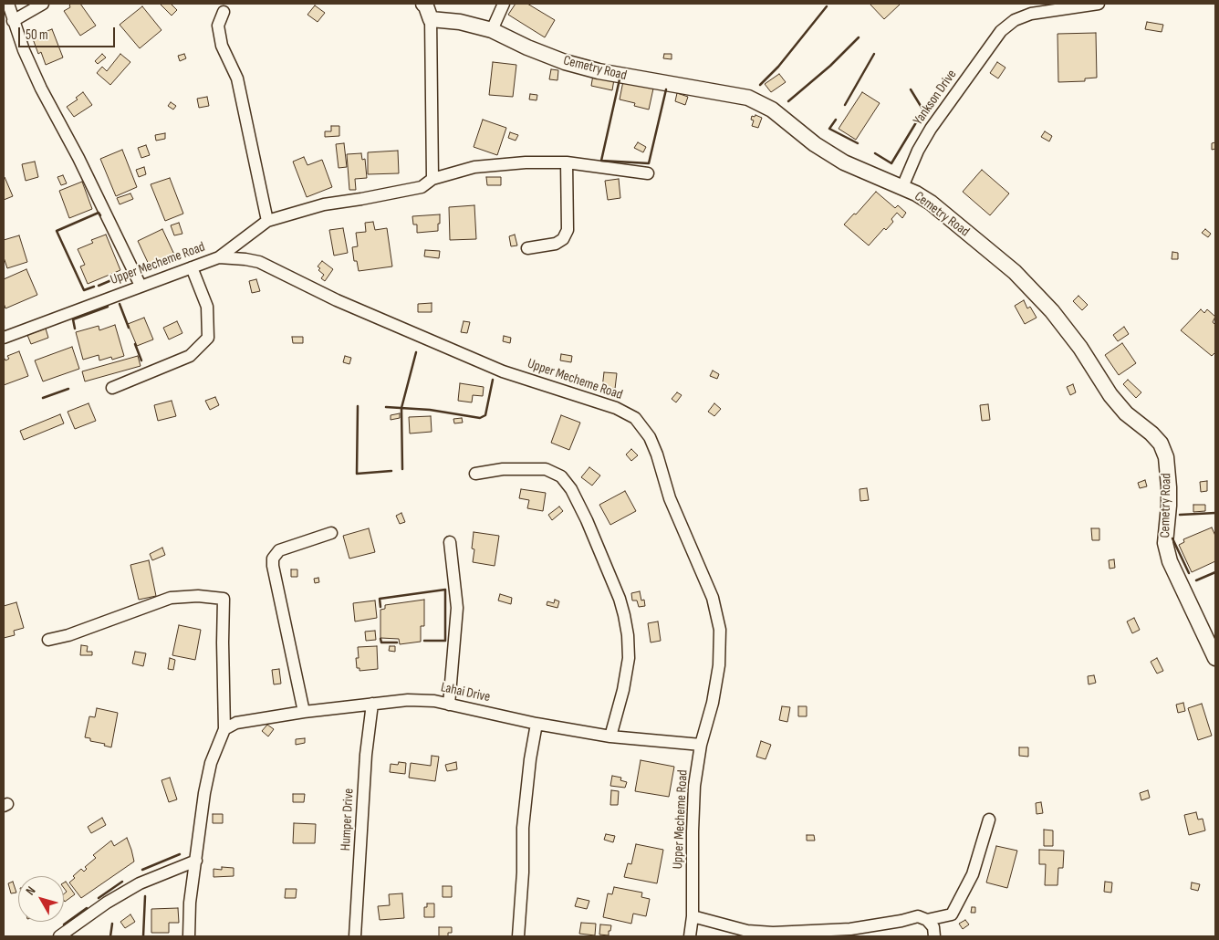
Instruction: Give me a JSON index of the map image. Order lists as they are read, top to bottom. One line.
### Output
{"streets":{"street":["Cemetry Road","Yankson Drive","Upper Mecheme Road","Lahai Drive","Humper Drive"]},"crossings":[["Cemetry Road","Yankson Drive"],["Upper Mecheme Road","Lahai Drive"],["Lahai Drive","Humper Drive"]],"scale_bar":"50 m","north":"top left"}
